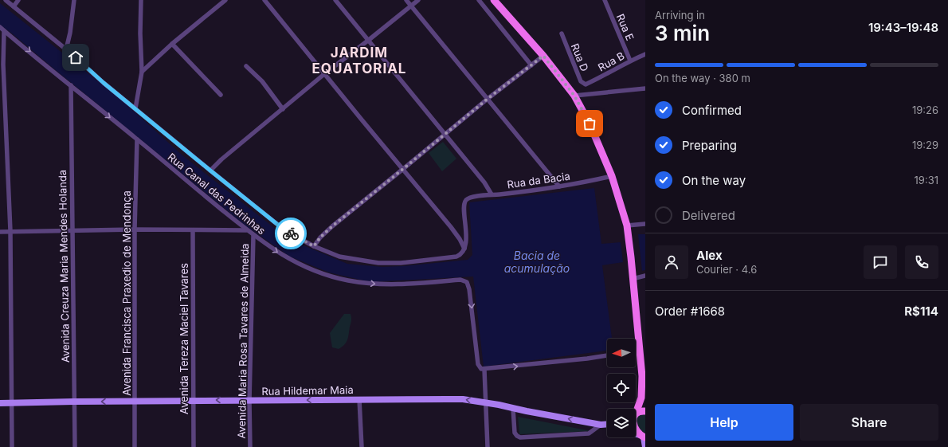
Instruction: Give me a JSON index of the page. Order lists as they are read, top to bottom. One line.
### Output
{"streets":{"main road":["Rua Hildemar Maia"],"street":["Rua E","Rua D","Rua B","Rua da Bacia","Rua Canal das Pedrinhas","Avenida Creuza Maria Mendes Holanda","Avenida Francisca Praxedio de Mendonça","Avenida Tereza Maciel Tavares","Avenida Maria Rosa Tavares de Almeida"]},"crossings":[["Rua E","Rua B"],["Rua D","Rua B"],["Rua da Bacia","Rua Canal das Pedrinhas"],["Rua Canal das Pedrinhas","Avenida Creuza Maria Mendes Holanda"],["Rua Canal das Pedrinhas","Avenida Francisca Praxedio de Mendonça"],["Rua Canal das Pedrinhas","Avenida Maria Rosa Tavares de Almeida"],["Avenida Creuza Maria Mendes Holanda","Rua Hildemar Maia"],["Avenida Francisca Praxedio de Mendonça","Rua Hildemar Maia"],["Avenida Tereza Maciel Tavares","Rua Hildemar Maia"],["Avenida Maria Rosa Tavares de Almeida","Rua Hildemar Maia"]],"one_way":["Rua Hildemar Maia"],"districts":["JARDIM EQUATORIAL"],"water":["Bacia de acumulação"],"north":"left","page":{"heading":["3 min","Arriving in","19:43–19:48"],"panel":["Alex","Courier · 4.6","Order #1668","R$114"],"bar":"On the way · 380 m","list":[["Confirmed","19:26"],["Preparing","19:29"],["On the way","19:31"],"Delivered"],"buttons":["Help","Share"]}}
